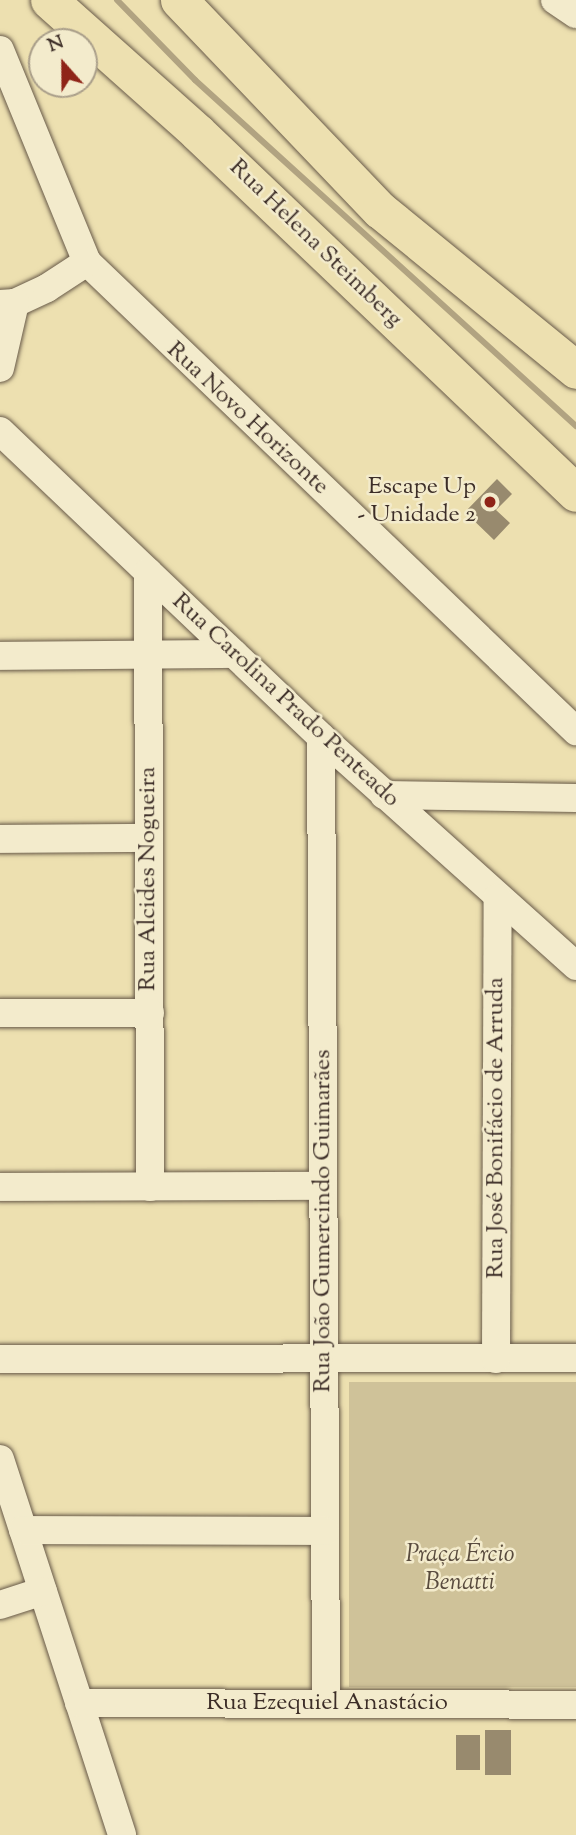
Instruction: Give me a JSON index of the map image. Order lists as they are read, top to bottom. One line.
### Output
{"streets":{"main road":["Rua Helena Steimberg"],"street":["Rua Novo Horizonte","Rua Carolina Prado Penteado","Rua Alcides Nogueira","Rua José Bonifácio de Arruda","Rua João Gumercindo Guimarães","Rua Ezequiel Anastácio"]},"crossings":[["Rua Carolina Prado Penteado","Rua Alcides Nogueira"],["Rua Carolina Prado Penteado","Rua José Bonifácio de Arruda"],["Rua Carolina Prado Penteado","Rua João Gumercindo Guimarães"],["Rua João Gumercindo Guimarães","Rua Ezequiel Anastácio"]],"parks":["Praça Ércio Benatti"],"places":["Escape Up - Unidade 2"],"north":"top"}
